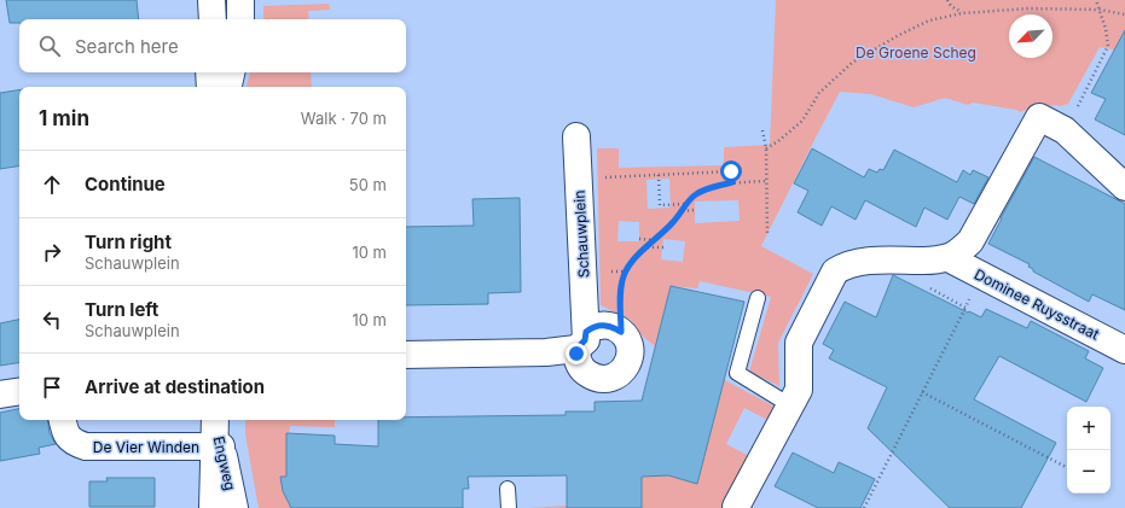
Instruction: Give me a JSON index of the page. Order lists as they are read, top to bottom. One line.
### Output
{"streets":{"street":["Schauwplein","Dominee Ruysstraat","De Vier Winden","Engweg"]},"crossings":[["De Vier Winden","Engweg"]],"parks":["De Groene Scheg"],"north":"bottom left","page":{"search":"Search here","heading":["1 min","Walk · 70 m"],"list":[["Continue","50 m"],["Turn right","Schauwplein","10 m"],["Turn left","Schauwplein","10 m"],"Arrive at destination"],"map_buttons":["+","−"]}}
